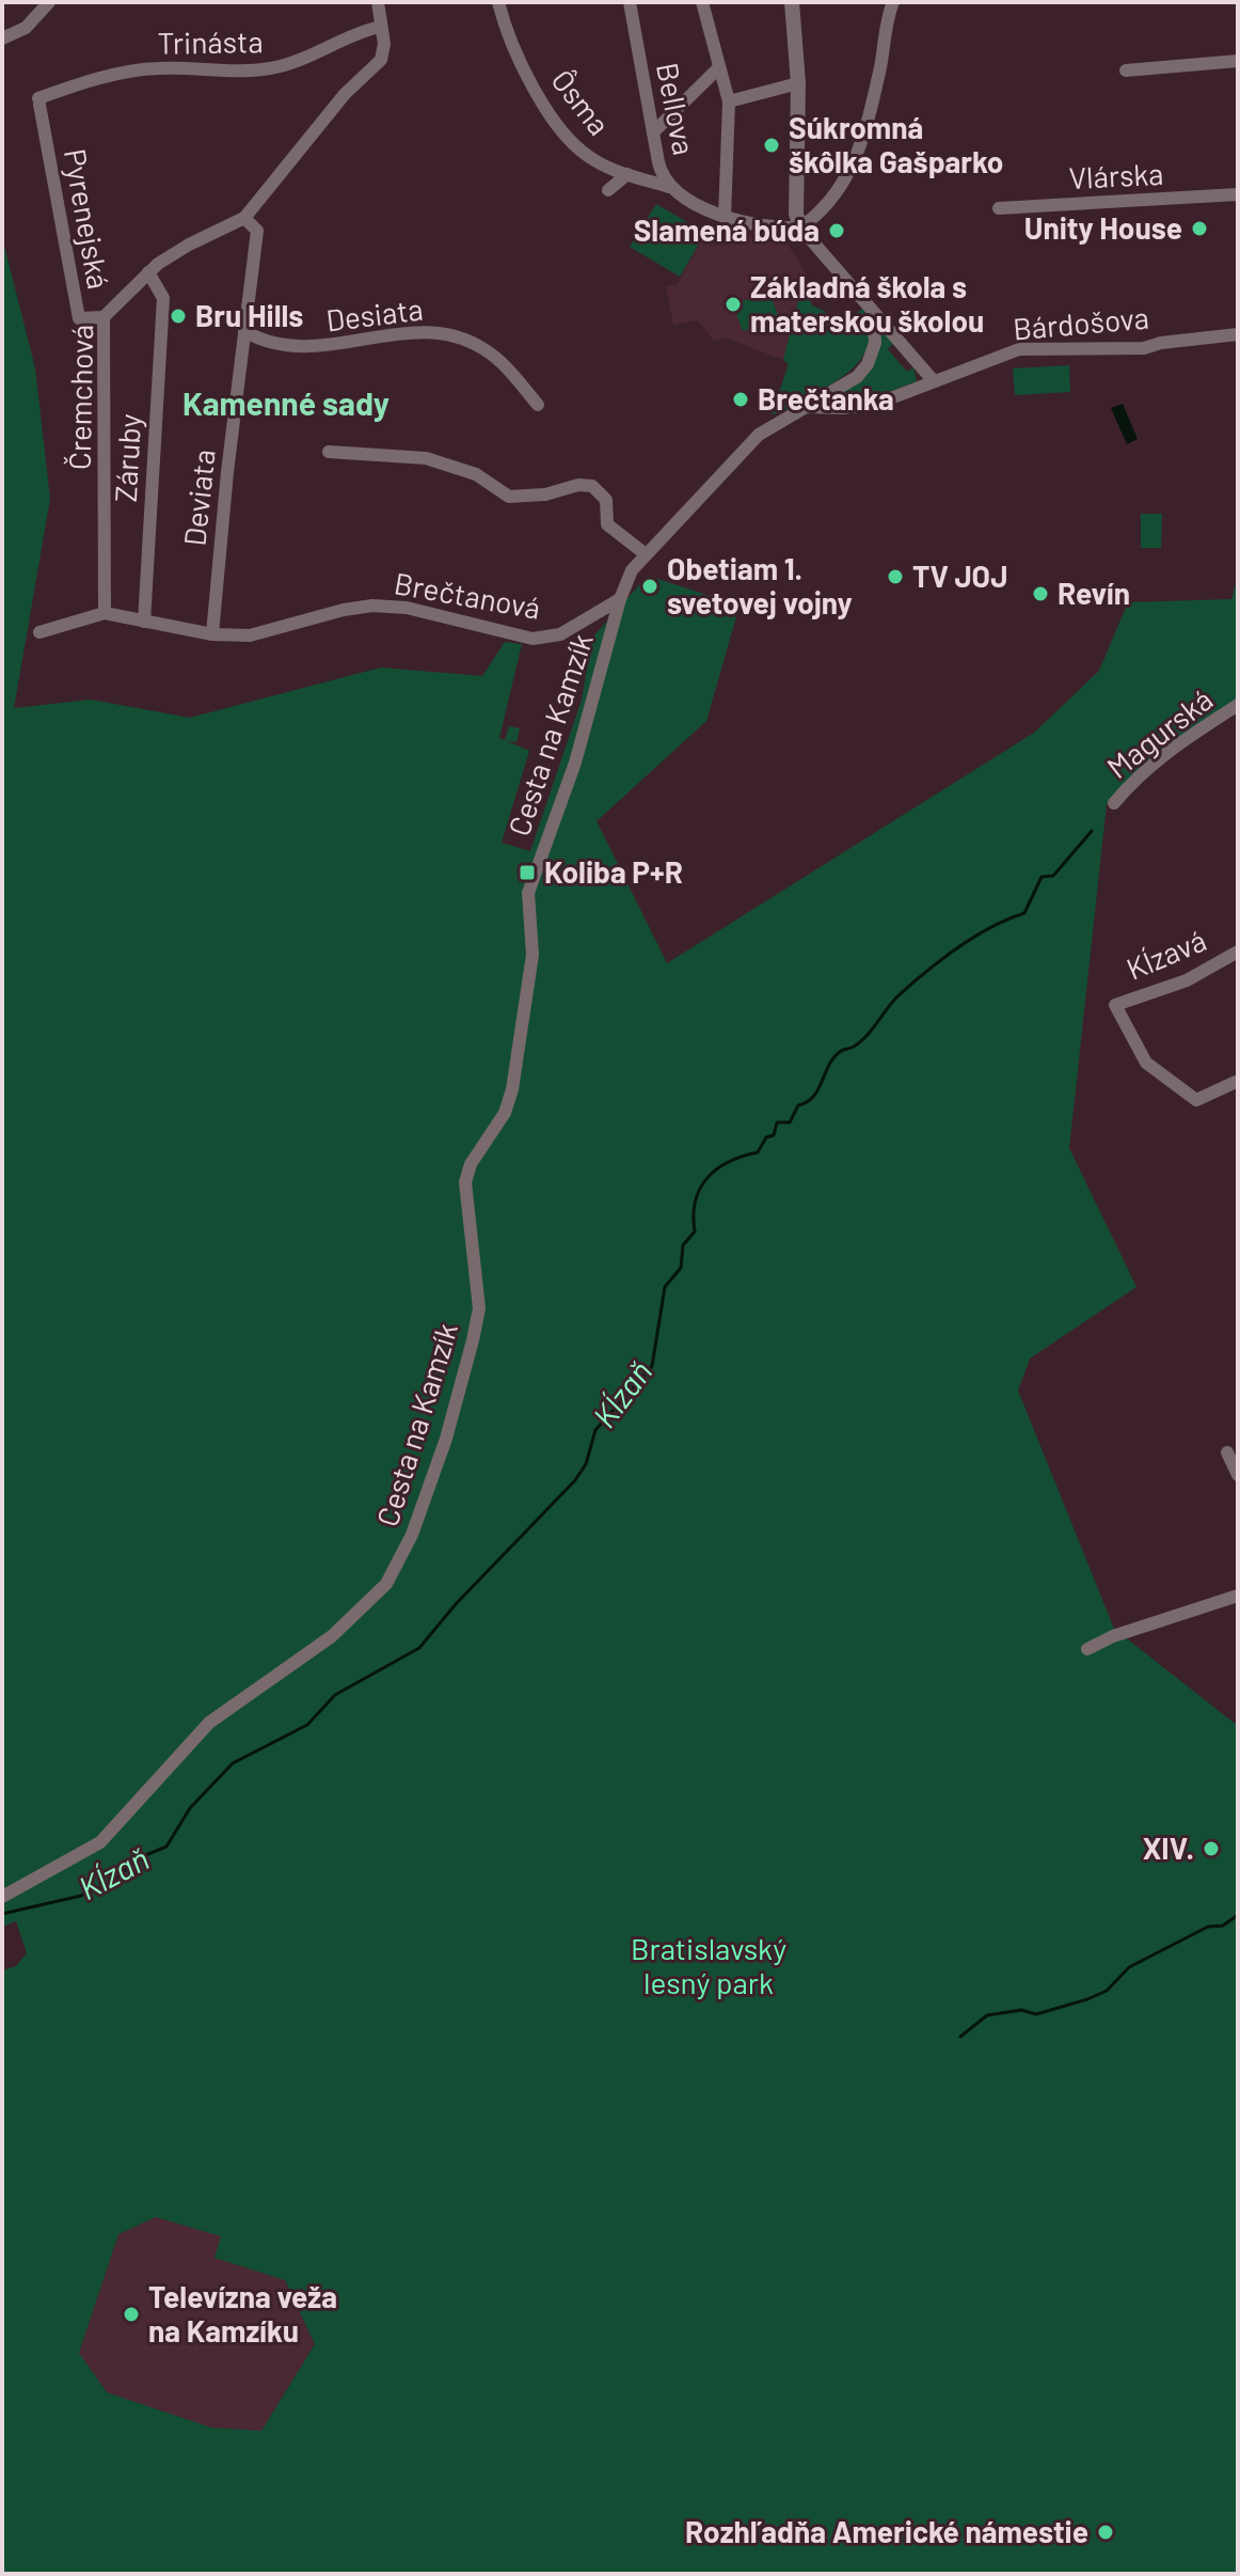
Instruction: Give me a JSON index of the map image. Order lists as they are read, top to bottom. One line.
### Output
{"streets":{"street":["Trinásta","Ôsma","Bellova","Vlárska","Pyrenejská","Desiata","Bárdošova","Čremchová","Záruby","Deviata","Brečtanová","Magurská","Cesta na Kamzík","Kĺzavá"]},"crossings":[["Trinásta","Pyrenejská"],["Trinásta","Čremchová"],["Ôsma","Bellova"],["Pyrenejská","Čremchová"],["Desiata","Deviata"],["Čremchová","Záruby"],["Čremchová","Deviata"],["Čremchová","Brečtanová"],["Záruby","Brečtanová"],["Deviata","Brečtanová"],["Brečtanová","Cesta na Kamzík"]],"districts":["Kamenné sady"],"water":["Kĺzaň"],"parks":["Bratislavský lesný park"],"places":{"other":["Súkromná škôlka Gašparko","Unity House","Slamená búda","Základná škola s materskou školou","Bru Hills","Brečtanka","TV JOJ","Obetiam 1. svetovej vojny","Revín","XIV.","Televízna veža na Kamzíku","Rozhľadňa Americké námestie"],"transit":["Koliba P+R"]}}
